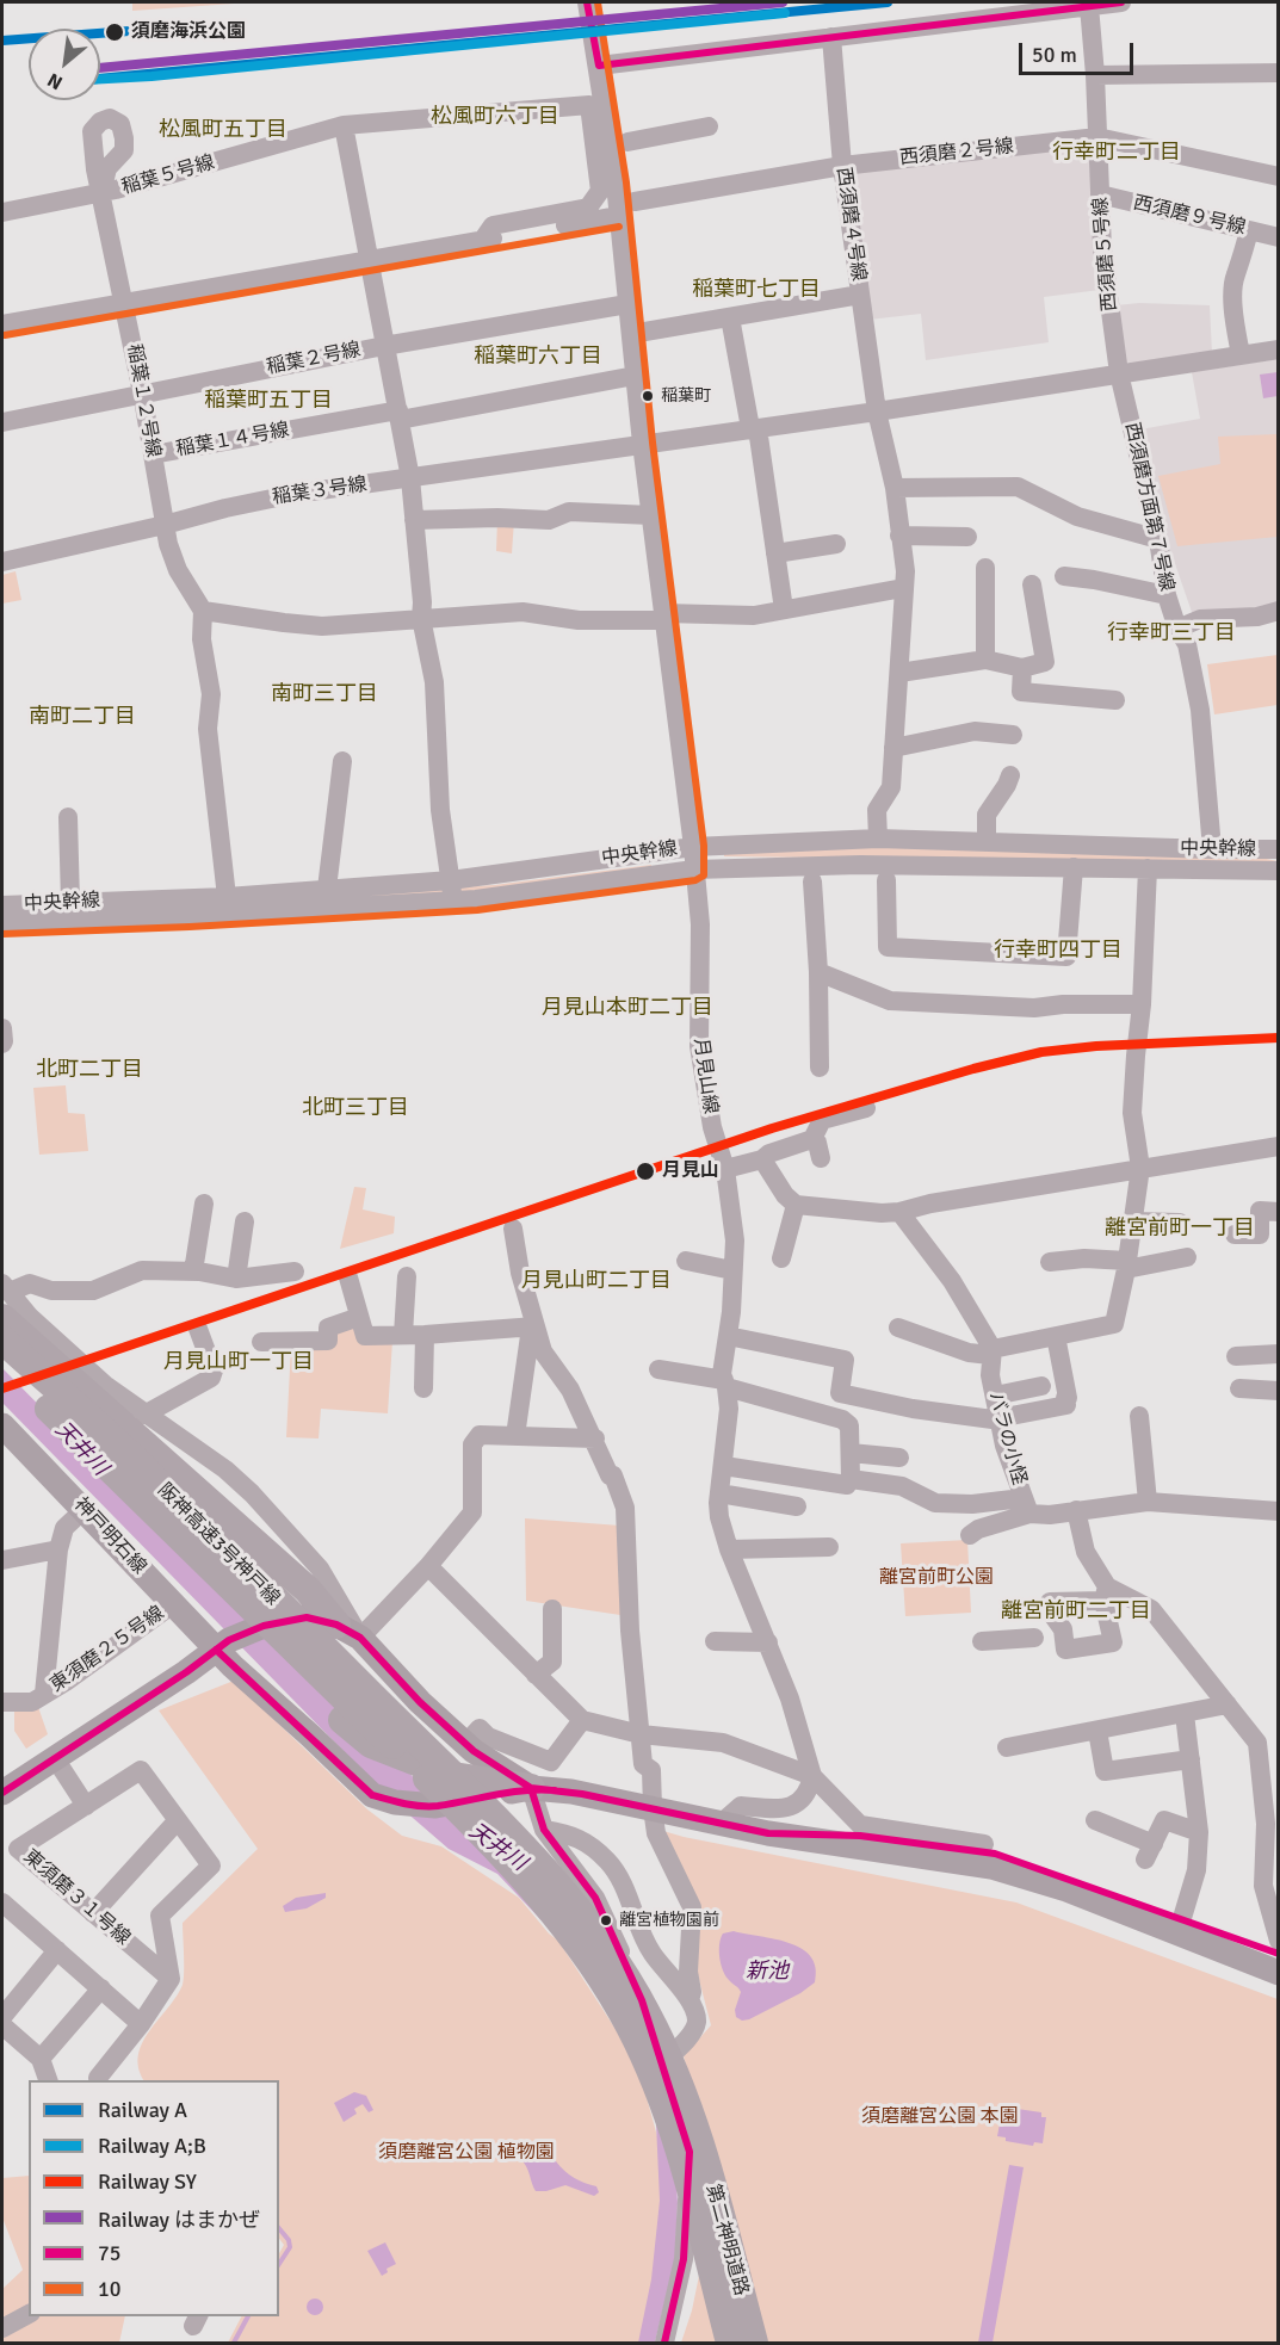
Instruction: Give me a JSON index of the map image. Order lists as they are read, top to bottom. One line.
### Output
{"streets":{"highway":["阪神高速3号神戸線","第二神明道路"],"main road":["神戸明石線"],"street":["西須磨２号線","稲葉５号線","西須磨９号線","西須磨４号線","西須磨５号線","稲葉２号線","稲葉１２号線","稲葉１４号線","稲葉３号線","西須磨方面第７号線","中央幹線","月見山線","バラの小怪","東須磨２５号線","東須磨３１号線"]},"crossings":[["西須磨２号線","西須磨４号線"],["西須磨２号線","西須磨５号線"],["稲葉５号線","稲葉１２号線"],["西須磨９号線","西須磨５号線"],["西須磨４号線","稲葉３号線"],["西須磨４号線","中央幹線"],["西須磨５号線","稲葉３号線"],["西須磨５号線","西須磨方面第７号線"],["稲葉２号線","稲葉１２号線"],["稲葉２号線","月見山線"],["稲葉１２号線","稲葉１４号線"],["稲葉１２号線","稲葉３号線"],["稲葉１４号線","月見山線"],["稲葉３号線","西須磨方面第７号線"],["稲葉３号線","月見山線"],["西須磨方面第７号線","中央幹線"],["中央幹線","月見山線"],["神戸明石線","阪神高速3号神戸線"],["神戸明石線","東須磨２５号線"],["神戸明石線","第二神明道路"],["阪神高速3号神戸線","第二神明道路"]],"districts":["松風町六丁目","松風町五丁目","行幸町二丁目","稲葉町七丁目","稲葉町六丁目","稲葉町五丁目","行幸町三丁目","南町三丁目","南町二丁目","行幸町四丁目","月見山本町二丁目","北町二丁目","北町三丁目","離宮前町一丁目","月見山町二丁目","月見山町一丁目","離宮前町二丁目"],"water":["天井川","新池"],"parks":["離宮前町公園","須磨離宮公園 本園","須磨離宮公園 植物園"],"places":["須磨海浜公園","稲葉町","月見山","離宮植物園前"],"lines":["rail line A","rail line はまかぜ","transit line 75","transit line 10","rail line A;B","rail line SY"],"legend":["Railway A","Railway A;B","Railway SY","Railway はまかぜ","75","10"],"scale_bar":"50 m","north":"bottom left"}
